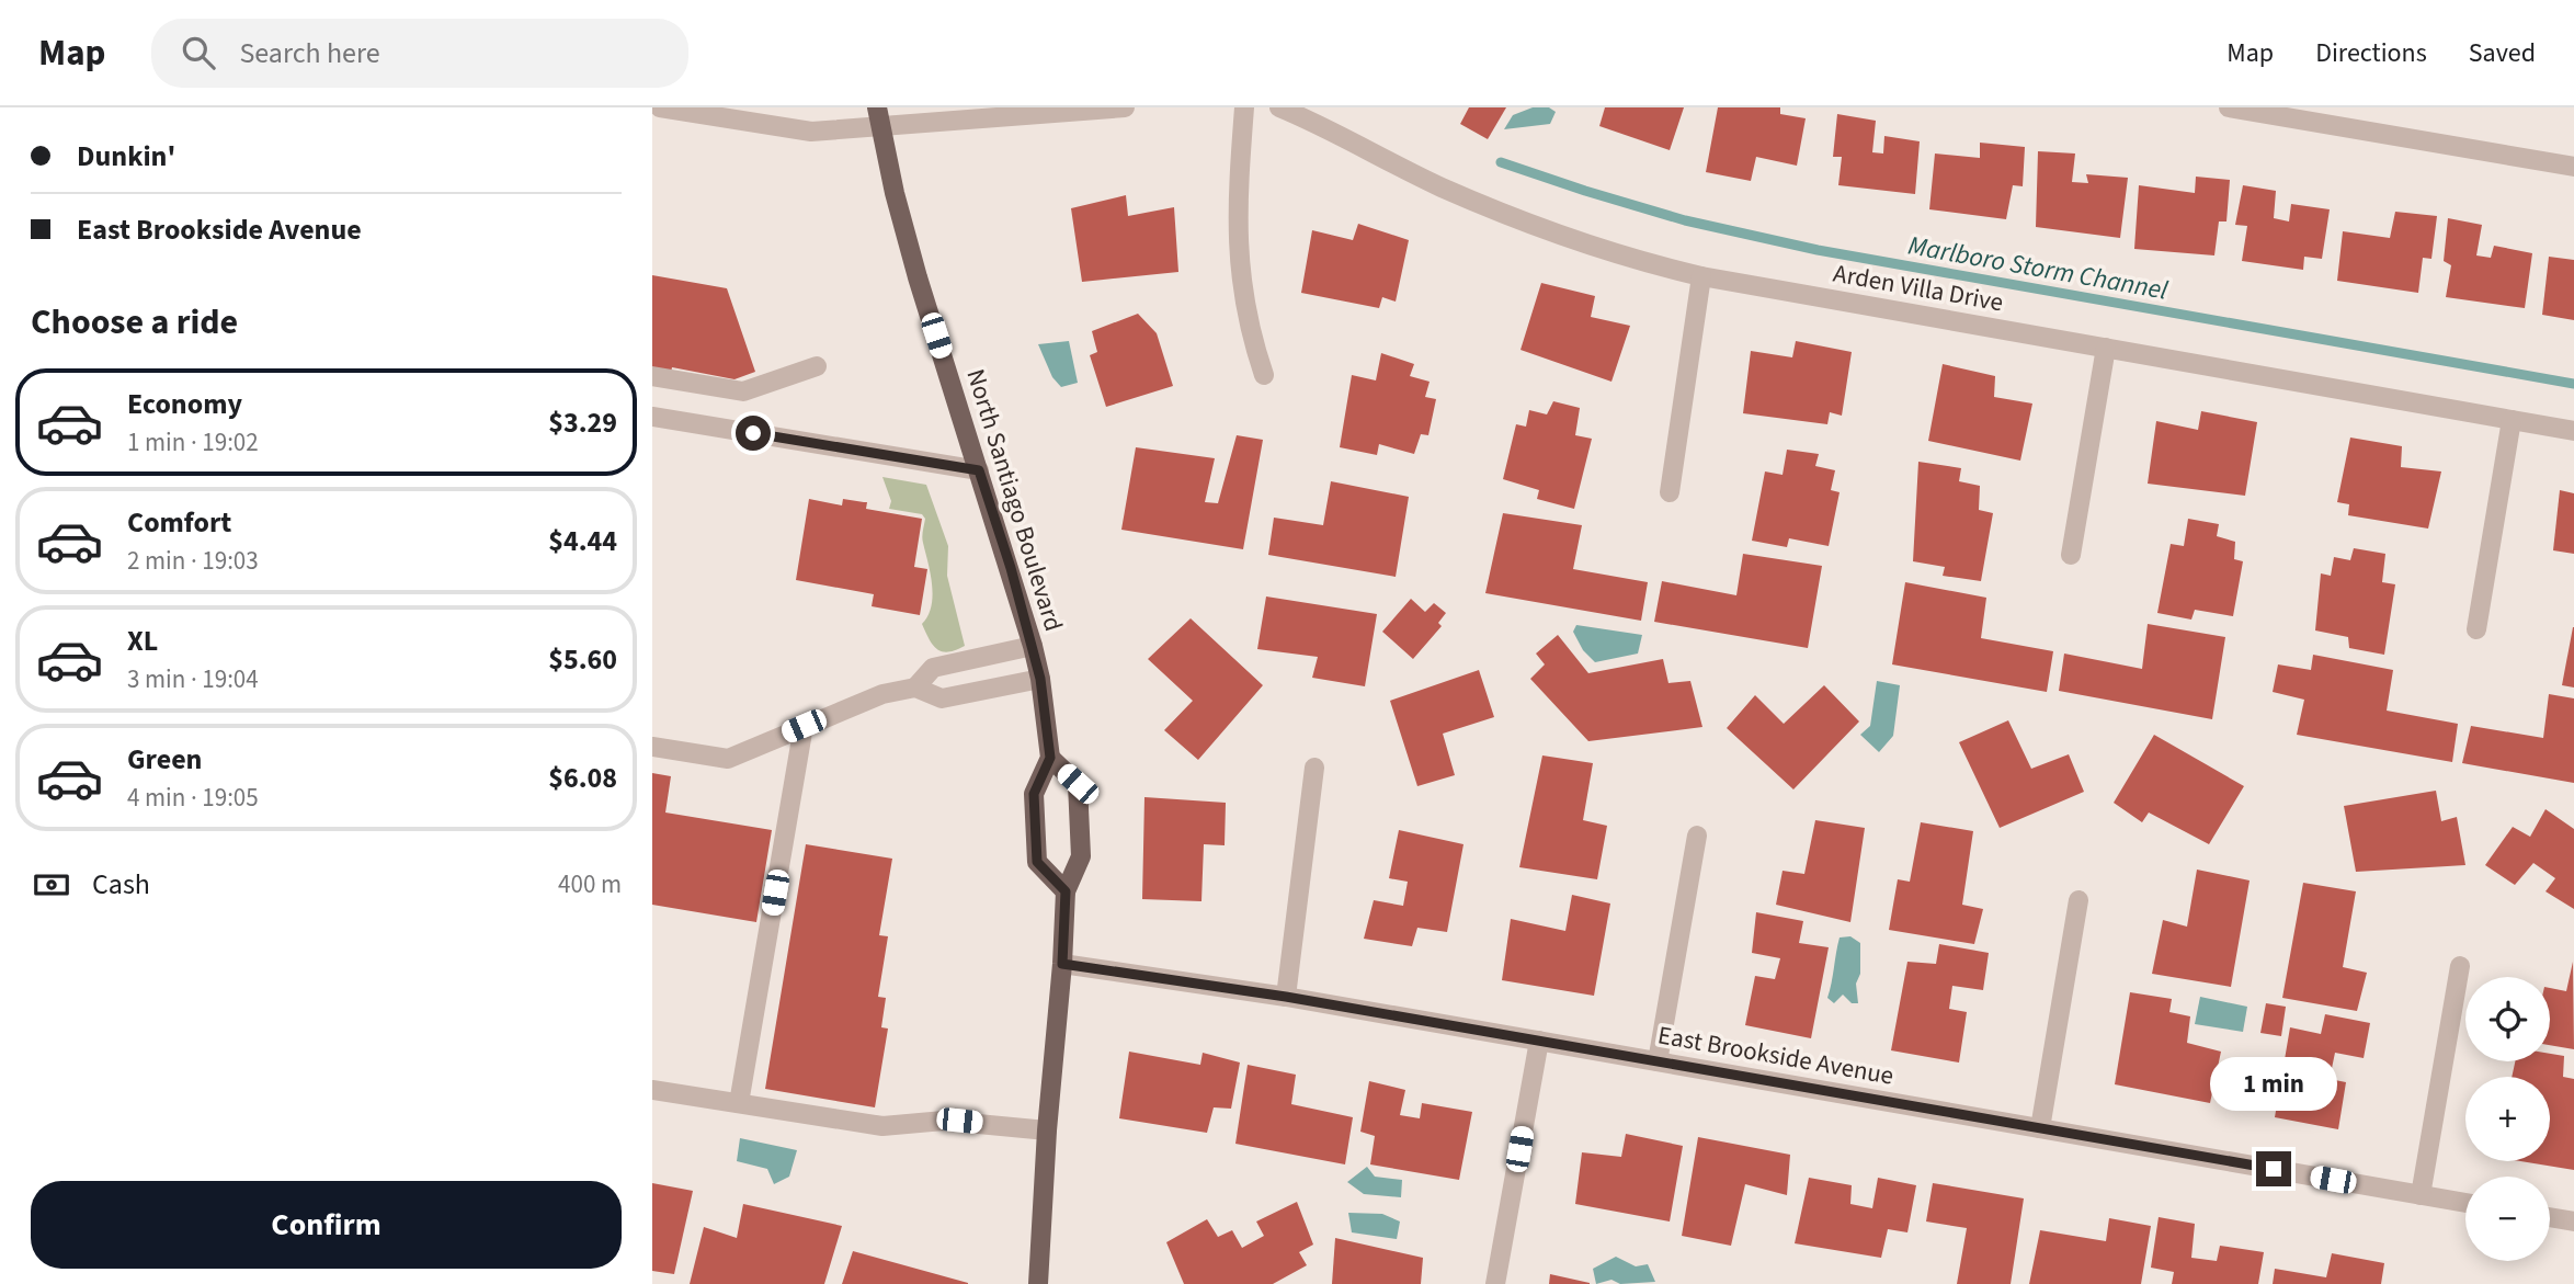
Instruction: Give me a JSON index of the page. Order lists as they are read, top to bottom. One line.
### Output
{"streets":{"main road":["North Santiago Boulevard"],"street":["Arden Villa Drive","East Brookside Avenue"]},"water":["Marlboro Storm Channel"],"page":{"header":"Map","search":"Search here","nav":["Map","Directions","Saved"],"banner":["Dunkin'","East Brookside Avenue"],"heading":"Choose a ride","list":[{"name":"Economy","note":"1 min · 19:02","value":"$3.29"},{"name":"Comfort","note":"2 min · 19:03","value":"$4.44"},{"name":"XL","note":"3 min · 19:04","value":"$5.60"},{"name":"Green","note":"4 min · 19:05","value":"$6.08"}],"pay":["Cash","400 m"],"map_buttons":["+","−"],"bubble":"1 min","buttons":"Confirm"}}
